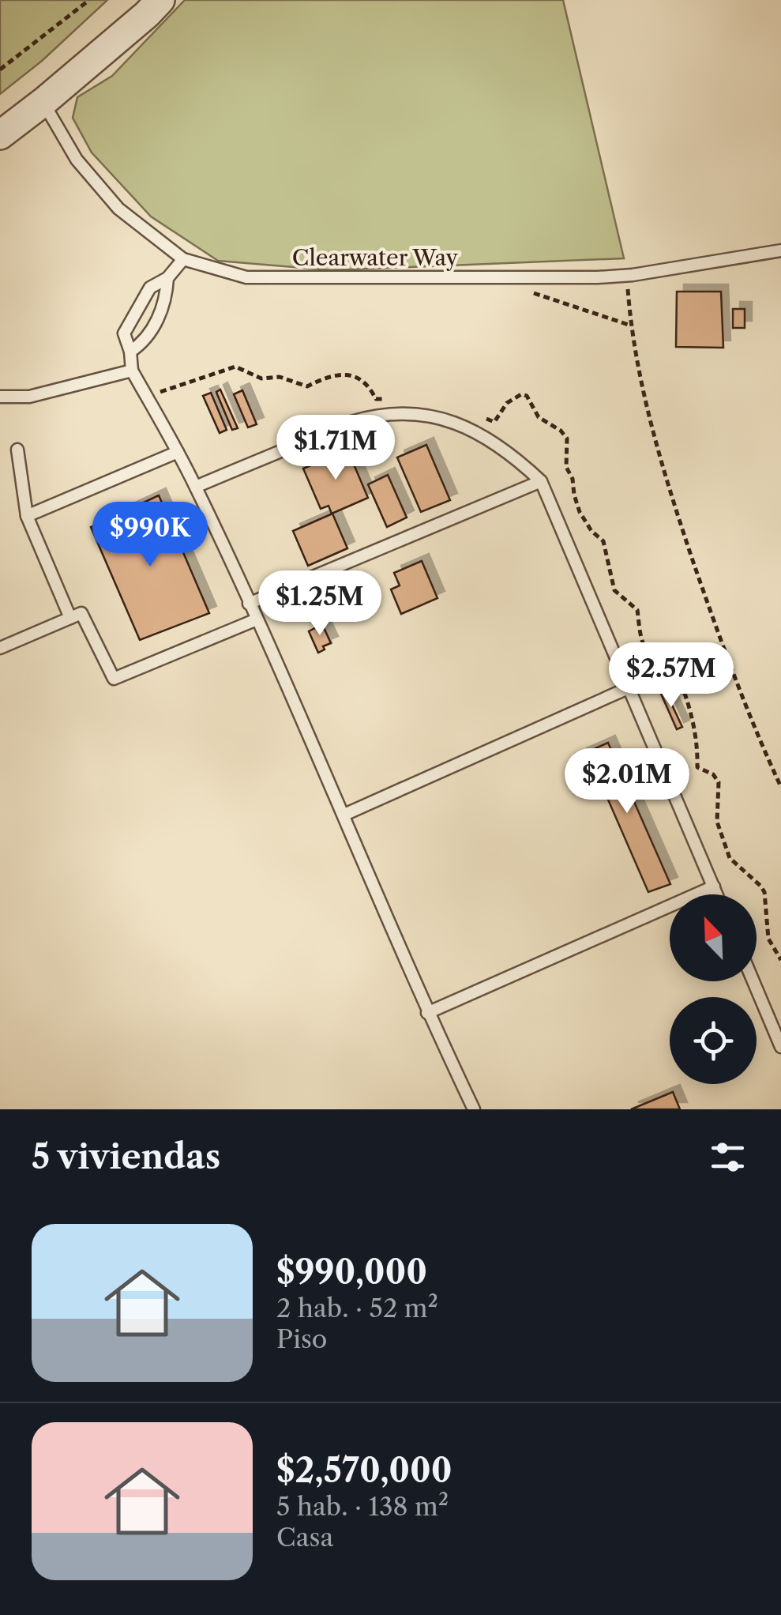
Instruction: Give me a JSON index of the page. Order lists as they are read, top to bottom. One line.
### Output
{"streets":{"lane":["Clearwater Way"]},"north":"top left","page":{"price":["$1.71M","$990K","$1.25M","$2.57M","$2.01M"],"heading":"5 viviendas","list":[{"name":"$990,000","note":"2 hab. · 52 m² · Piso"},{"name":"$2,570,000","note":"5 hab. · 138 m² · Casa"}]}}
